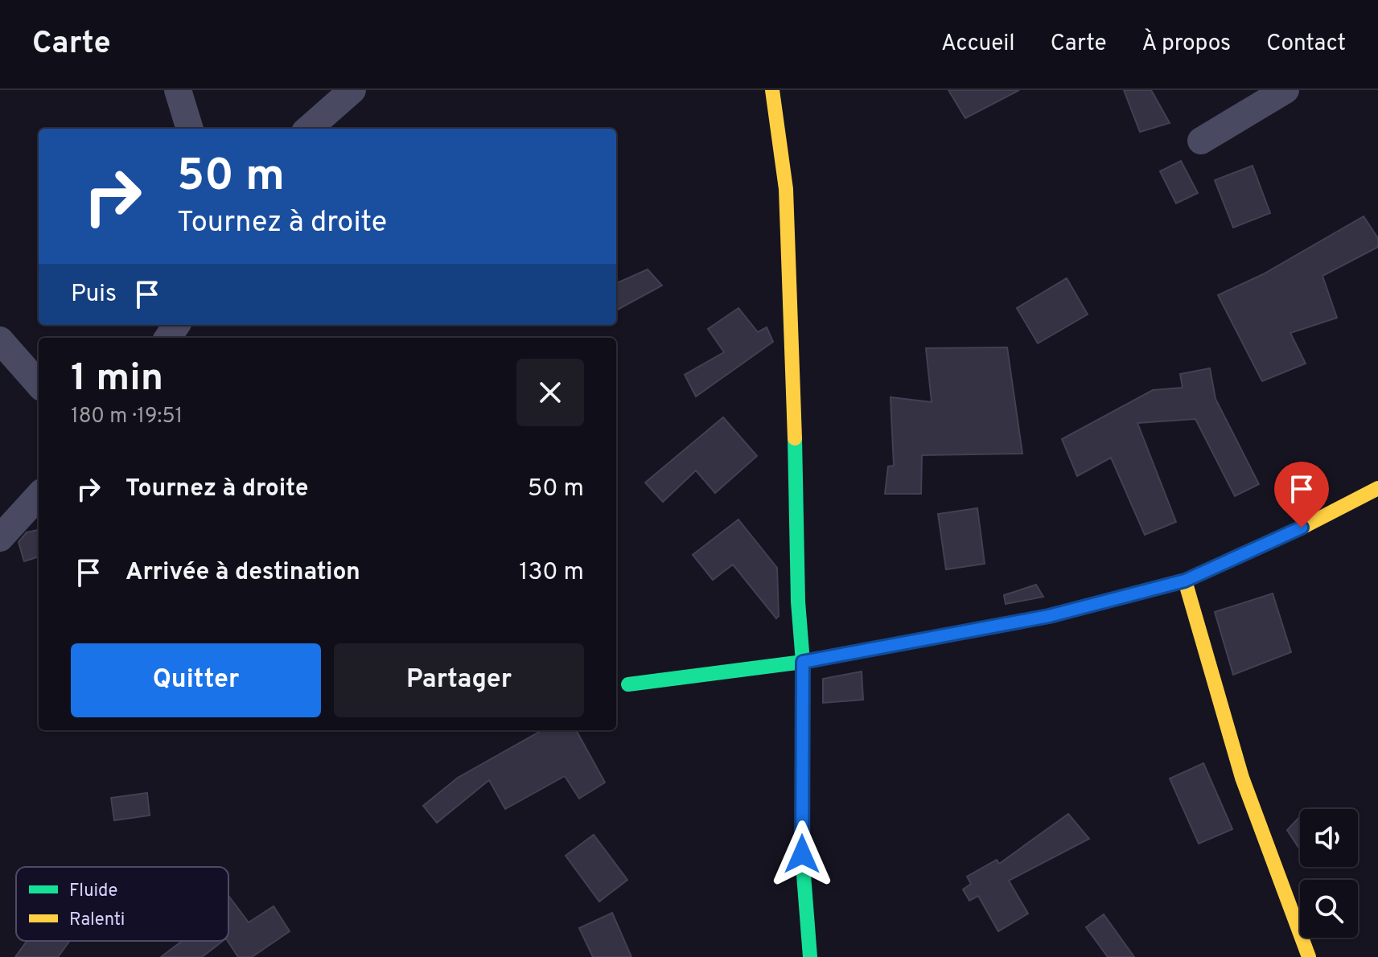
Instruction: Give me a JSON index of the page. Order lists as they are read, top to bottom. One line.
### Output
{"legend":["Fluide","Ralenti"],"page":{"header":"Carte","nav":["Accueil","Carte","À propos","Contact"],"turn":["50 m","Tournez à droite"],"then":"Puis","heading":["1 min","180 m · 19:51"],"list":[{"name":"Tournez à droite","value":"50 m"},{"name":"Arrivée à destination","value":"130 m"}],"buttons":["Quitter","Partager"]}}
